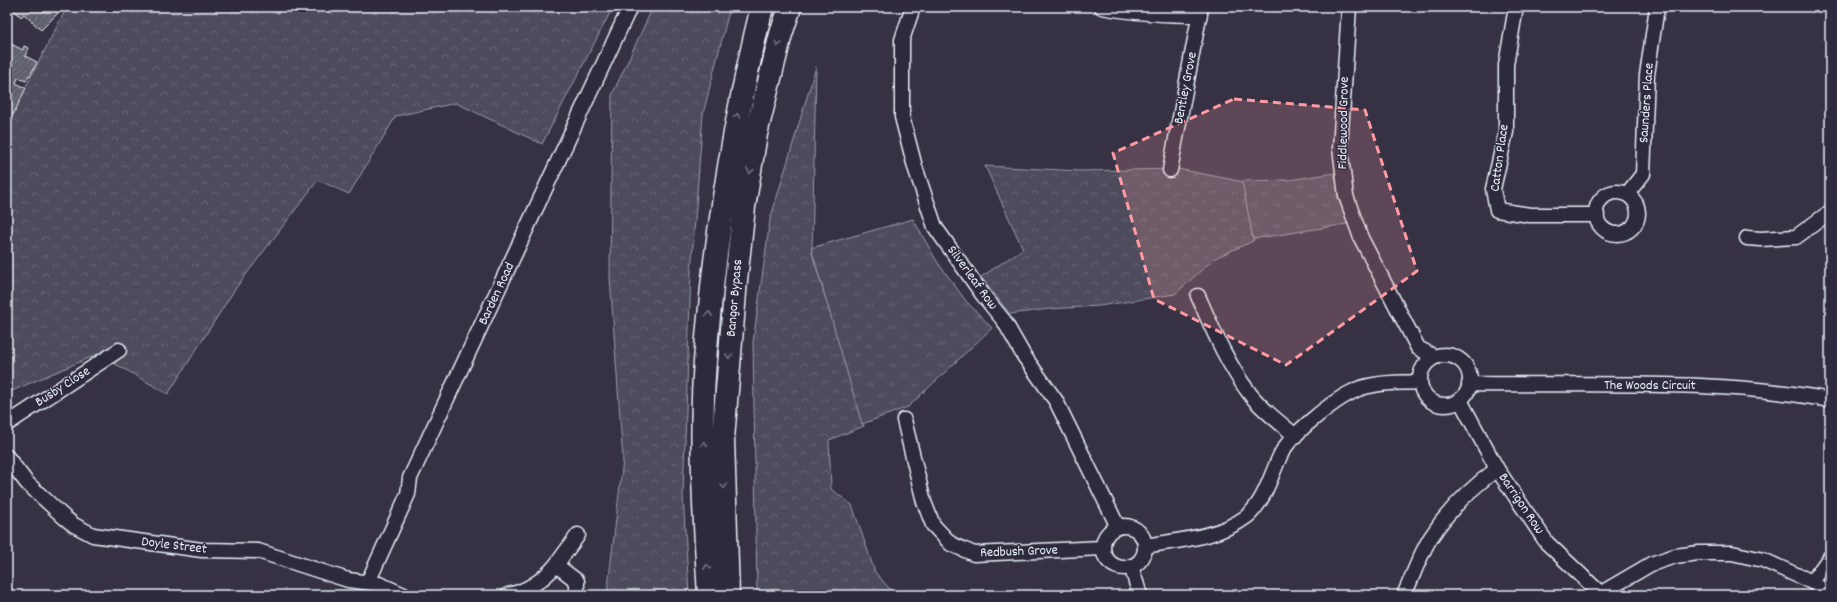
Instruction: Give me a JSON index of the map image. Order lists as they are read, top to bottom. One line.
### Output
{"streets":{"main road":["Bangor Bypass"],"street":["Bentley Grove","Saunders Place","Fiddlewood Grove","Catton Place","Silverleaf Row","Barden Road","The Woods Circuit","Busby Close","Barrigon Row","Doyle Street","Redbush Grove"]},"crossings":[["Saunders Place","Catton Place"],["Fiddlewood Grove","The Woods Circuit"],["Fiddlewood Grove","Barrigon Row"],["Silverleaf Row","Redbush Grove"],["Barden Road","Doyle Street"],["The Woods Circuit","Barrigon Row"]]}
